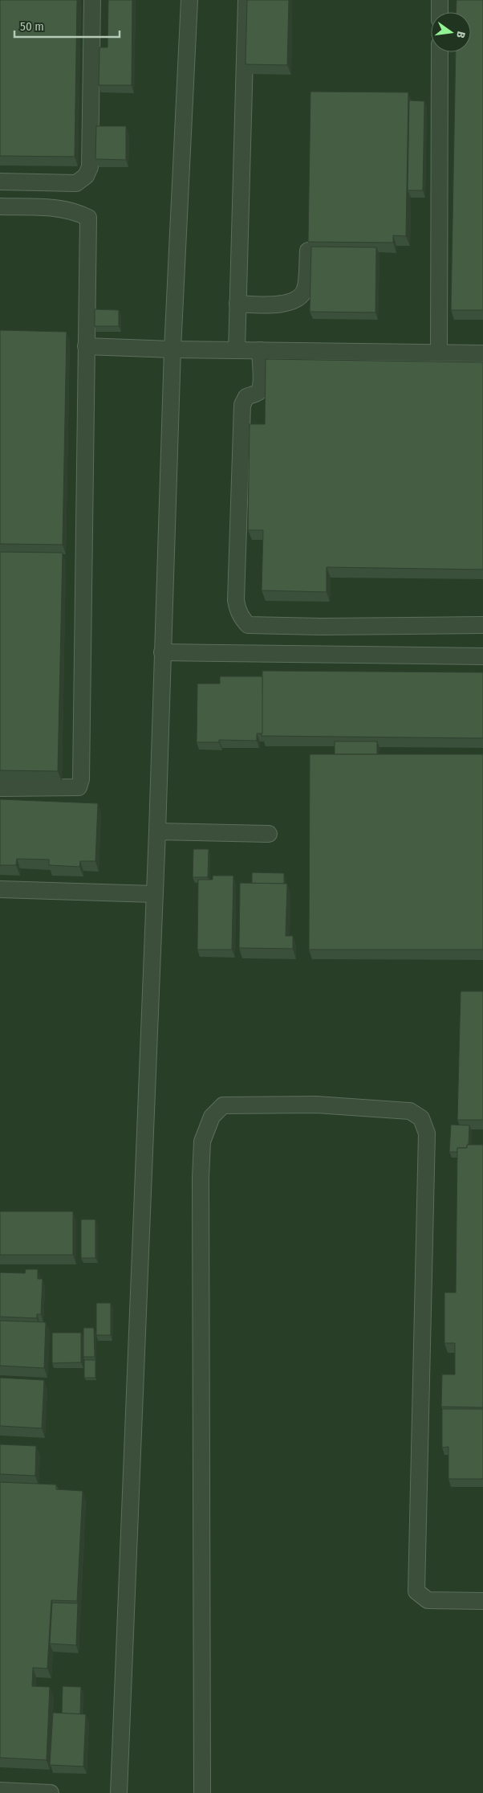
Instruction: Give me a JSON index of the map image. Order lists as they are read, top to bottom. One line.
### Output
{"scale_bar":"50 m","north":"right"}
